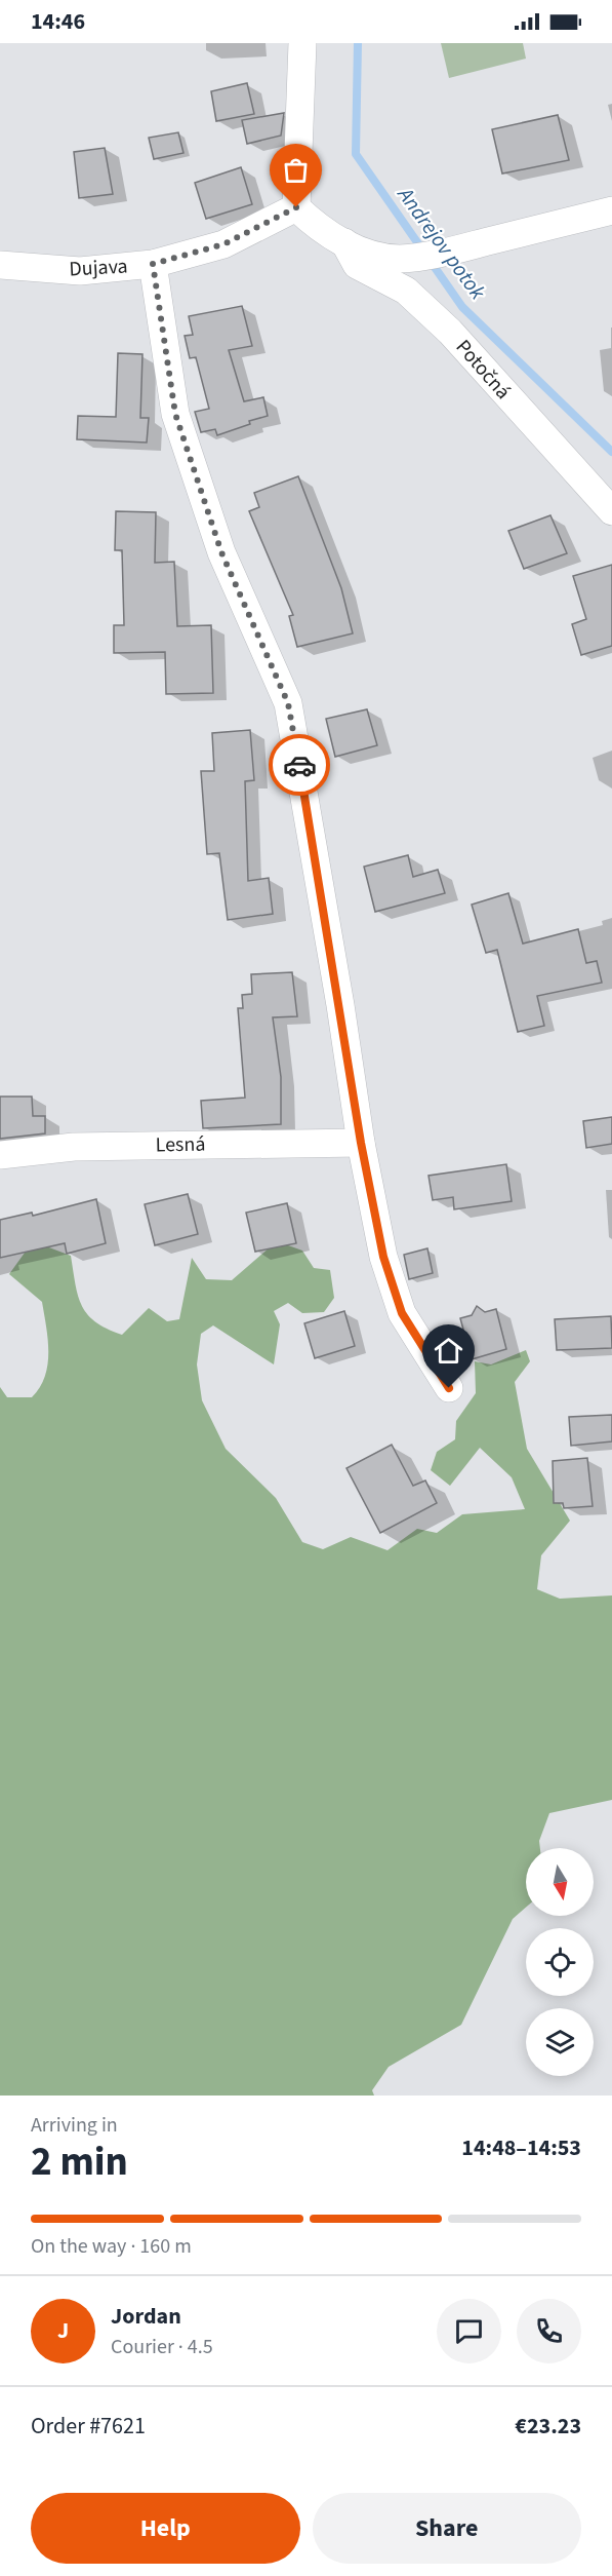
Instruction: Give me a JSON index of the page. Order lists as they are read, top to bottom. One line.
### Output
{"streets":{"street":["Dujava","Potočná","Lesná"]},"water":["Andrejov potok"],"north":"bottom","page":{"status":"14:46","heading":["2 min","Arriving in","14:48–14:53"],"panel":["Jordan","Courier · 4.5","Order #7621","€23.23"],"bar":"On the way · 160 m","round":"J","buttons":["Help","Share"]}}
